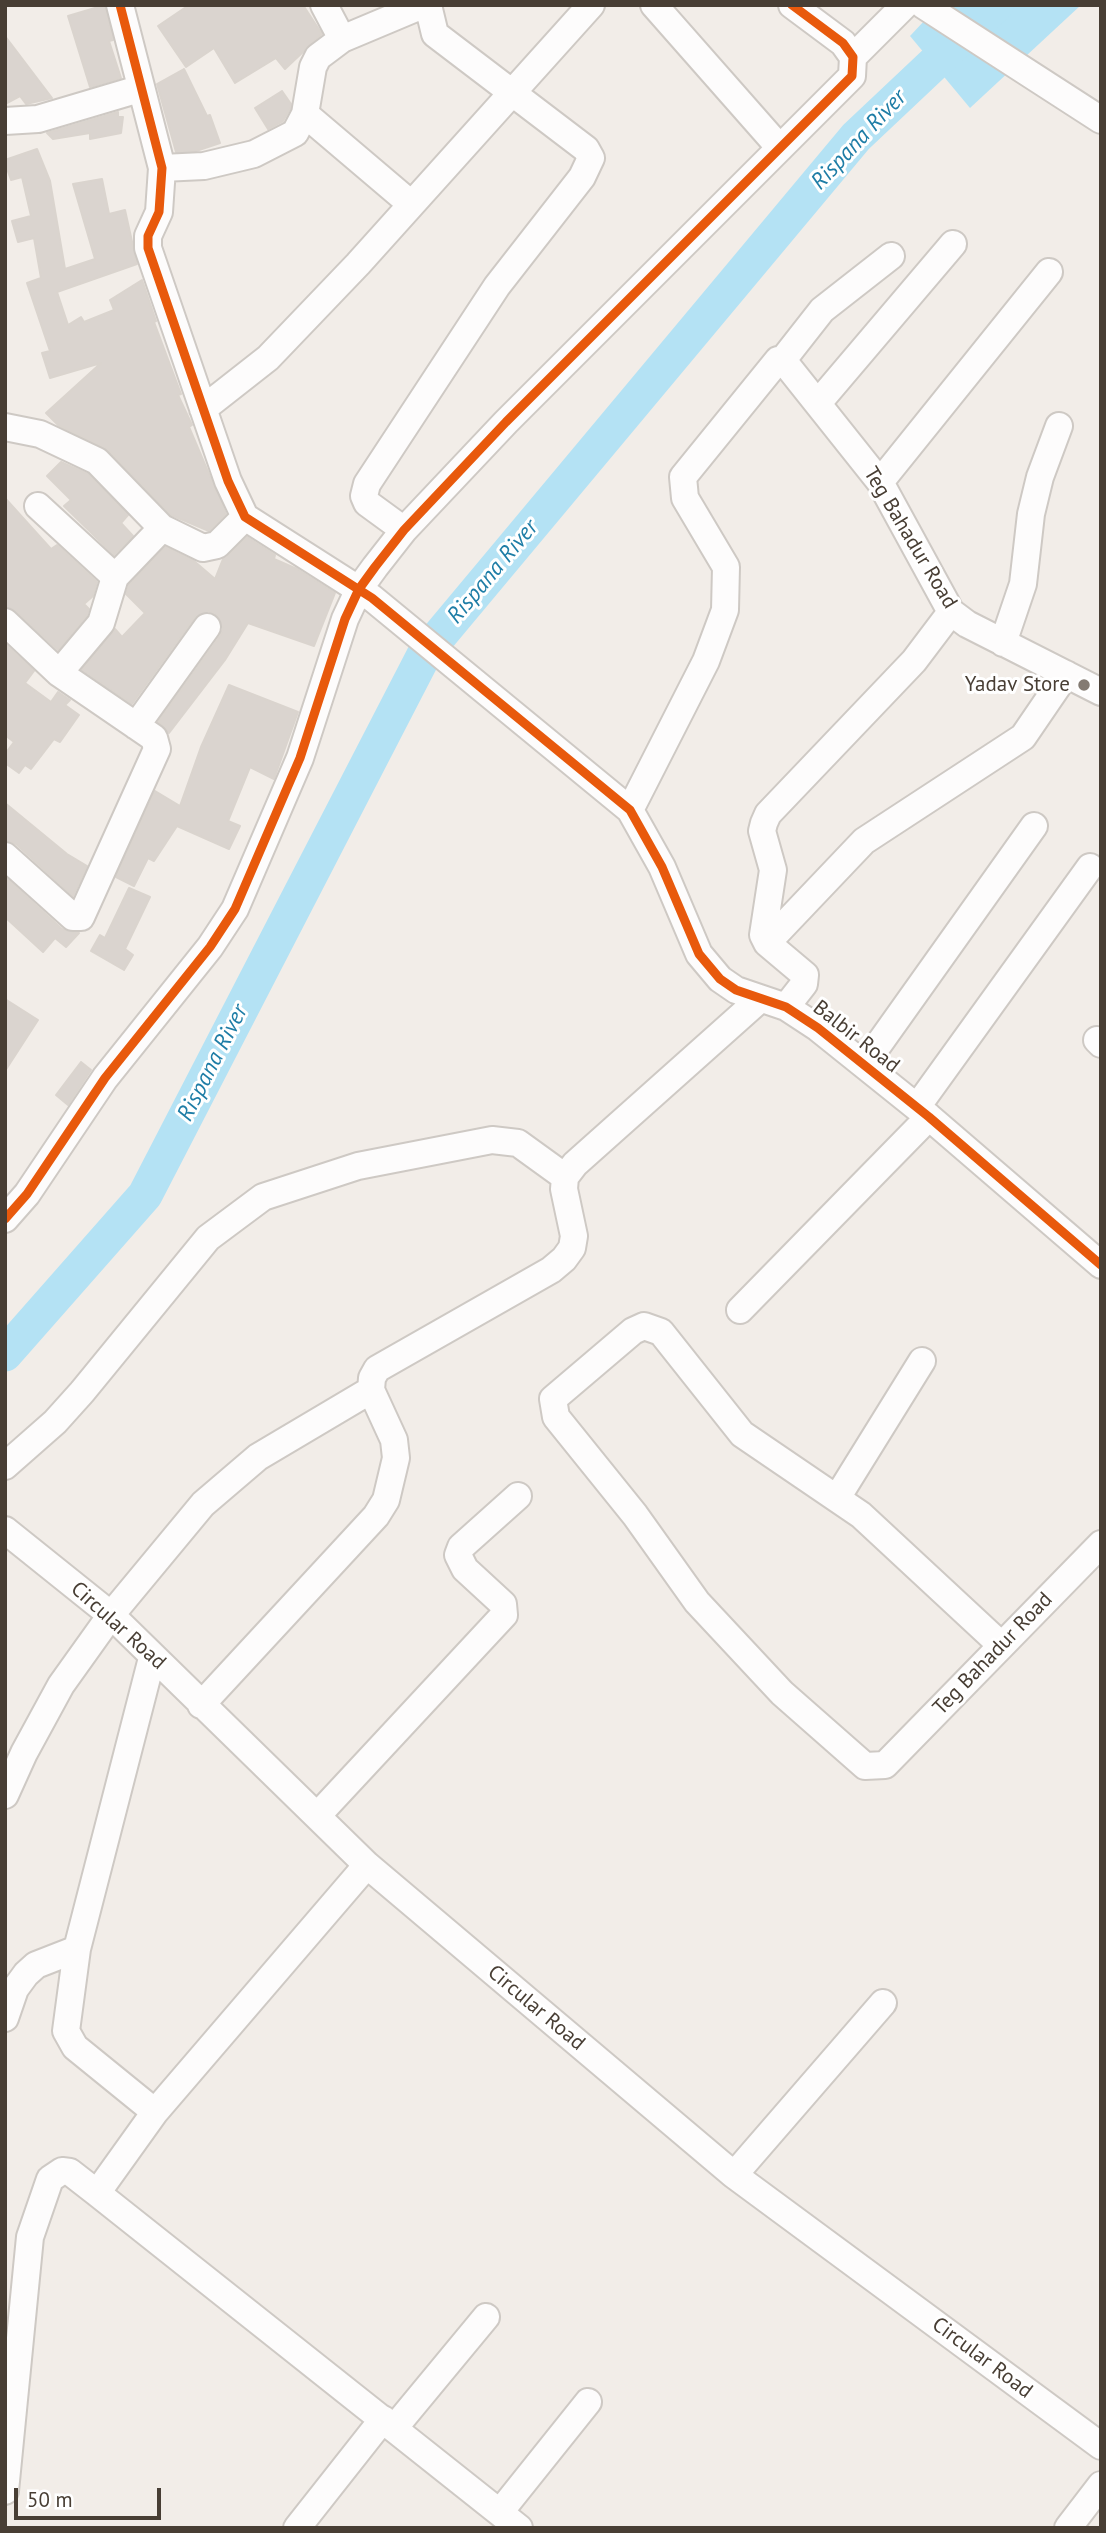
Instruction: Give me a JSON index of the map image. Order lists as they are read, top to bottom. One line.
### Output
{"streets":{"street":["Teg Bahadur Road","Balbir Road","Circular Road"]},"water":["Rispana River"],"places":["Yadav Store"],"scale_bar":"50 m"}
